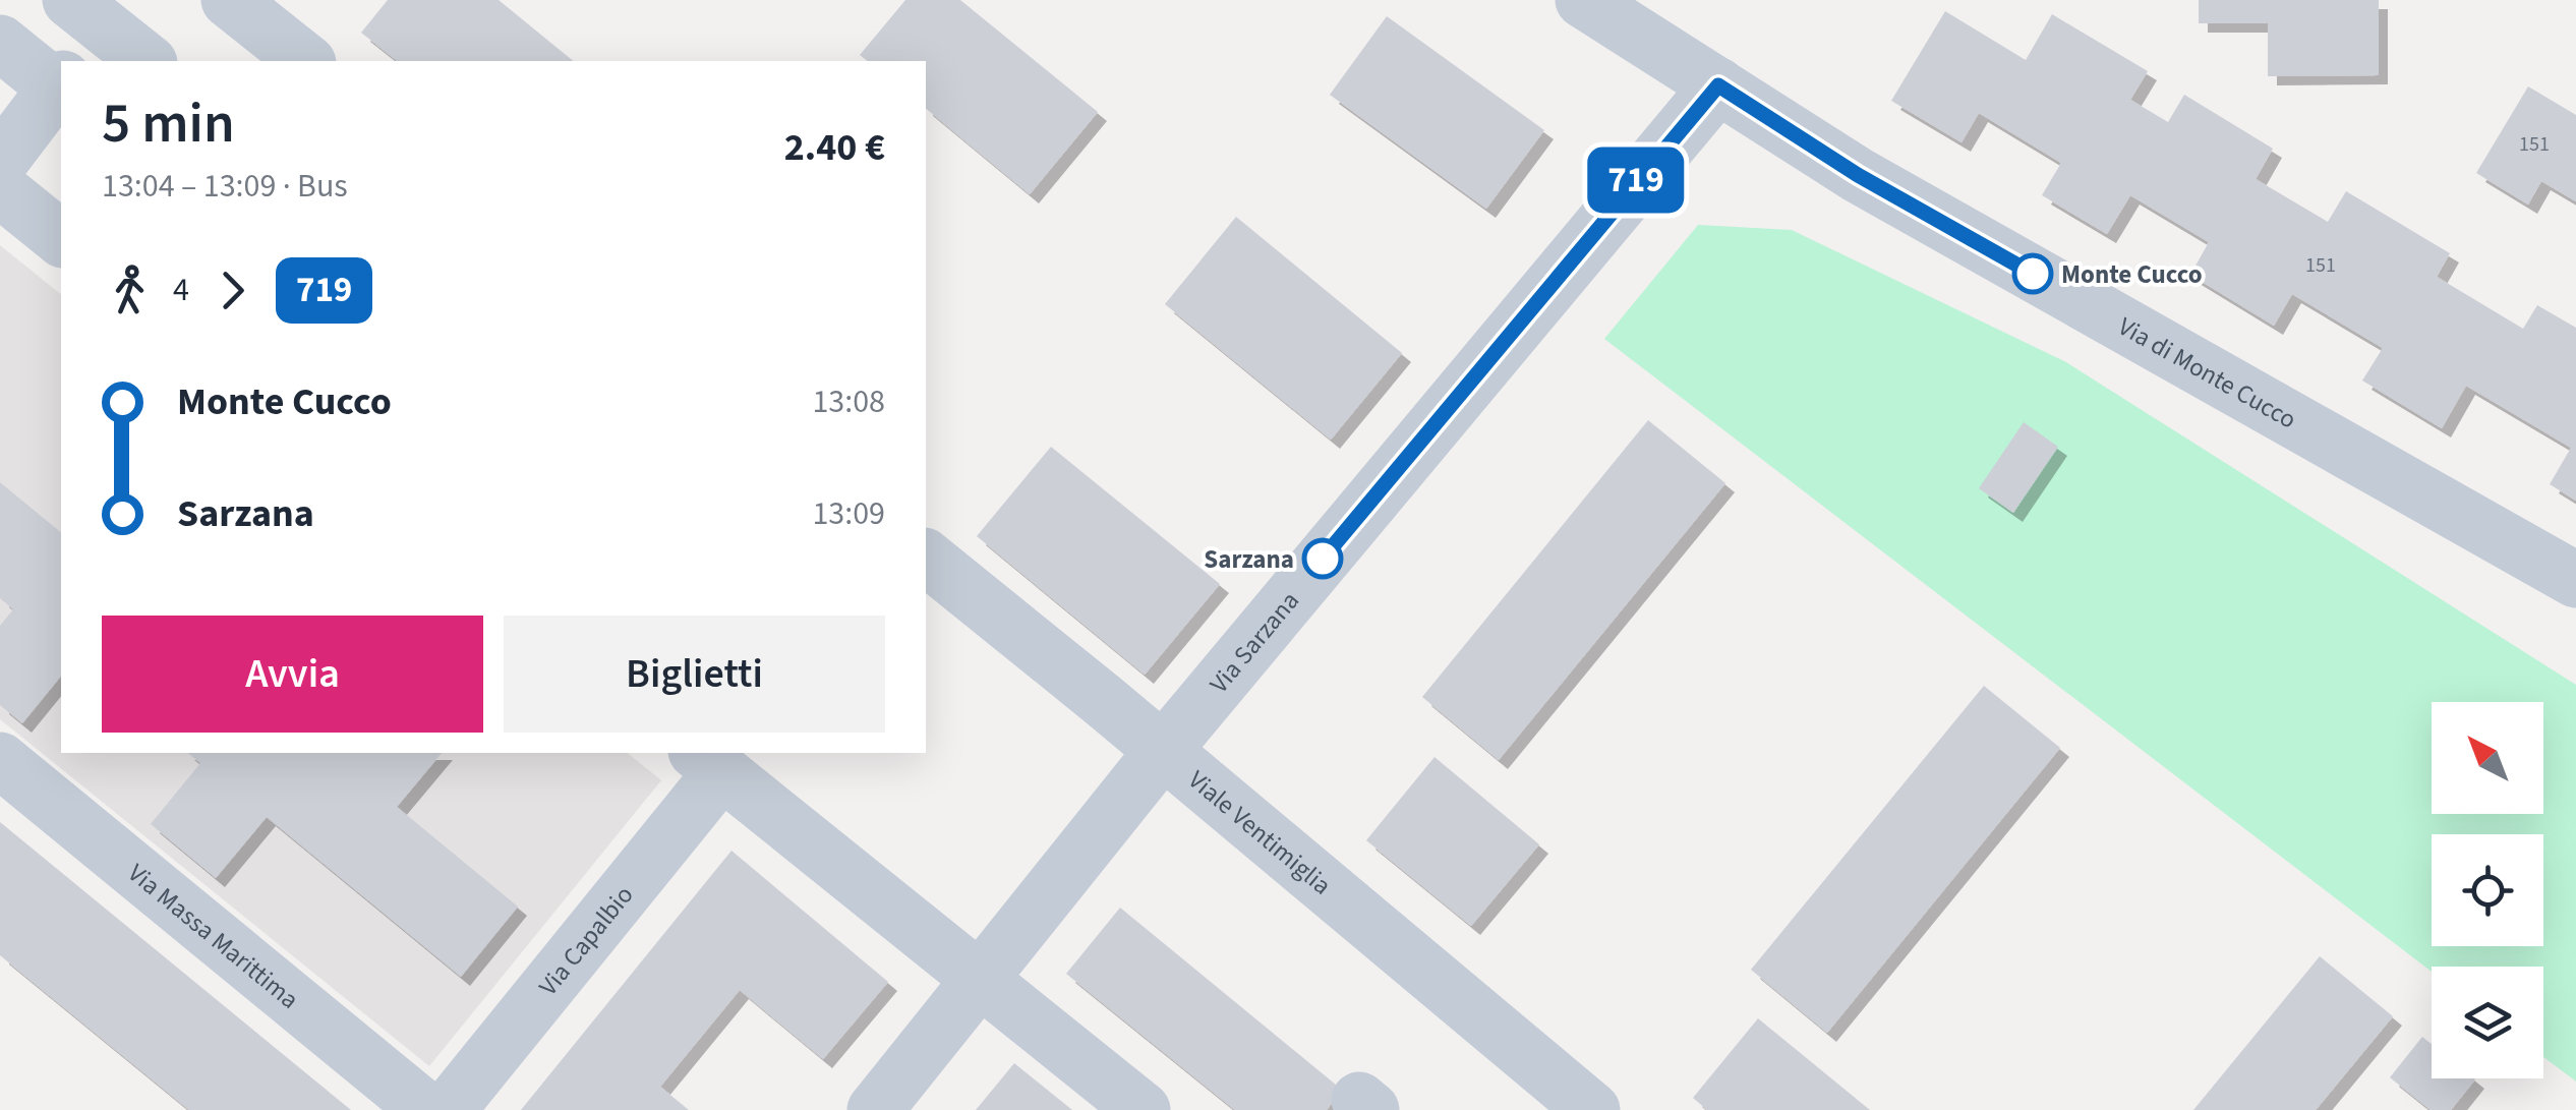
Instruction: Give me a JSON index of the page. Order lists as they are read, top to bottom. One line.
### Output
{"streets":{"street":["Via di Monte Cucco","Via Sarzana","Viale Ventimiglia","Via Massa Marittima","Via Capalbio"]},"crossings":[["Via di Monte Cucco","Via Sarzana"],["Via Sarzana","Viale Ventimiglia"]],"places":["Monte Cucco","Sarzana"],"lines":["bus line 719"],"house_numbers":["151","151"],"north":"top left","page":{"on_map":"719","heading":["5 min","13:04 – 13:09 · Bus","2.40 €"],"legs":["4","719"],"list":[{"name":"Monte Cucco","value":"13:08"},{"name":"Sarzana","value":"13:09"}],"buttons":["Avvia","Biglietti"]}}
